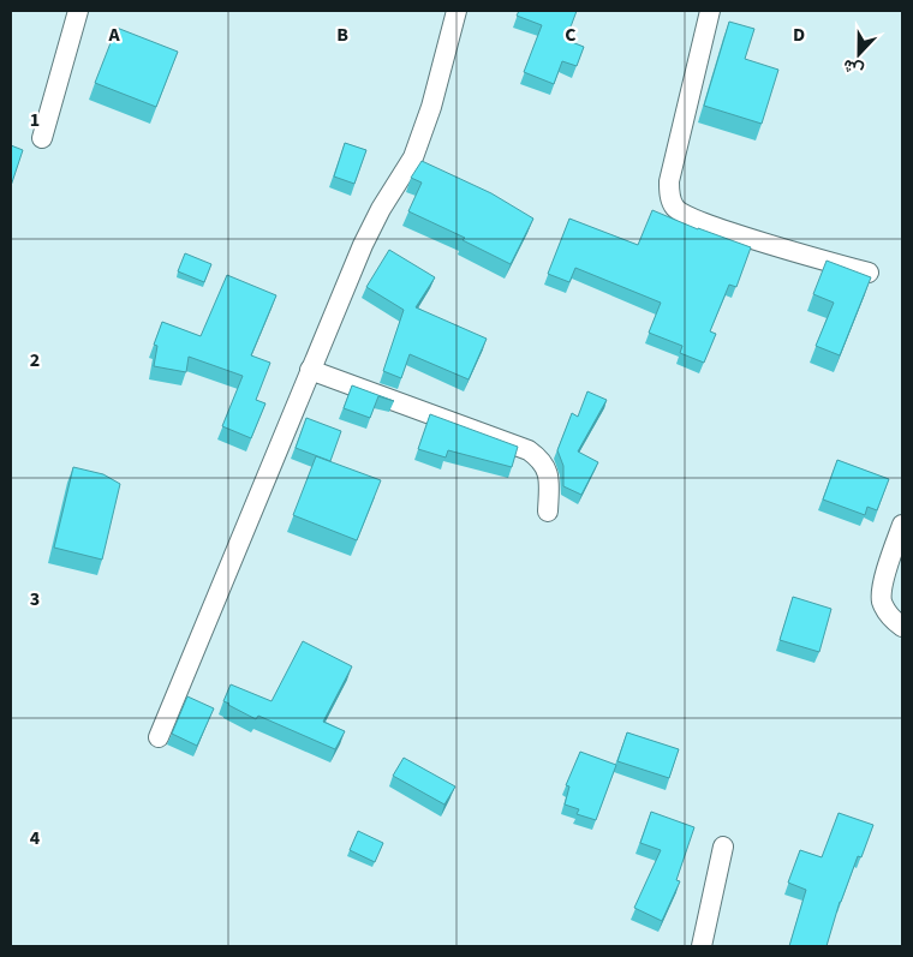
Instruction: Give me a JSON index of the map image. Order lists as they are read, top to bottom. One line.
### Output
{"north":"bottom","grid":{"columns":["A","B","C","D"],"rows":["1","2","3","4"]}}
